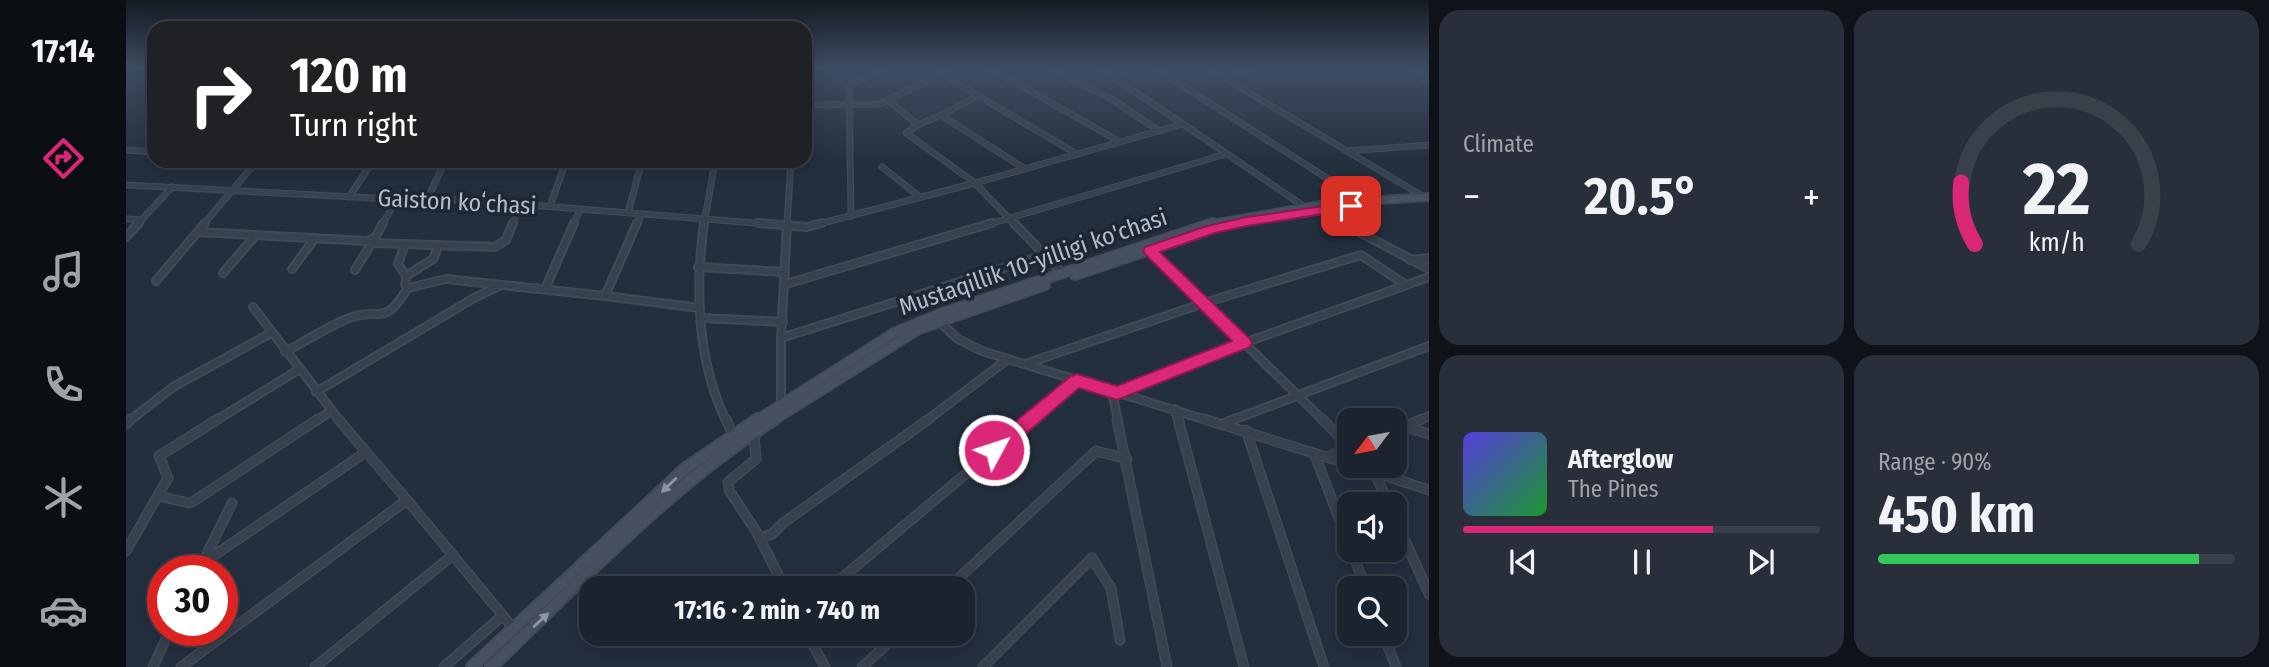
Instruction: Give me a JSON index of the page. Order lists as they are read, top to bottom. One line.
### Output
{"streets":{"main road":["Mustaqillik 10-yilligi ko'chasi"],"street":["Gaiston koʻchasi"]},"north":"bottom left","page":{"tabs":"17:14","tile":["Climate",["Range · 90%","450 km"]],"turn":["120 m","Turn right"],"heat":["−","20.5°","+"],"song":["Afterglow","The Pines"],"limit":"30","trip":"17:16 · 2 min · 740 m","gauge":["22","km/h"]}}
